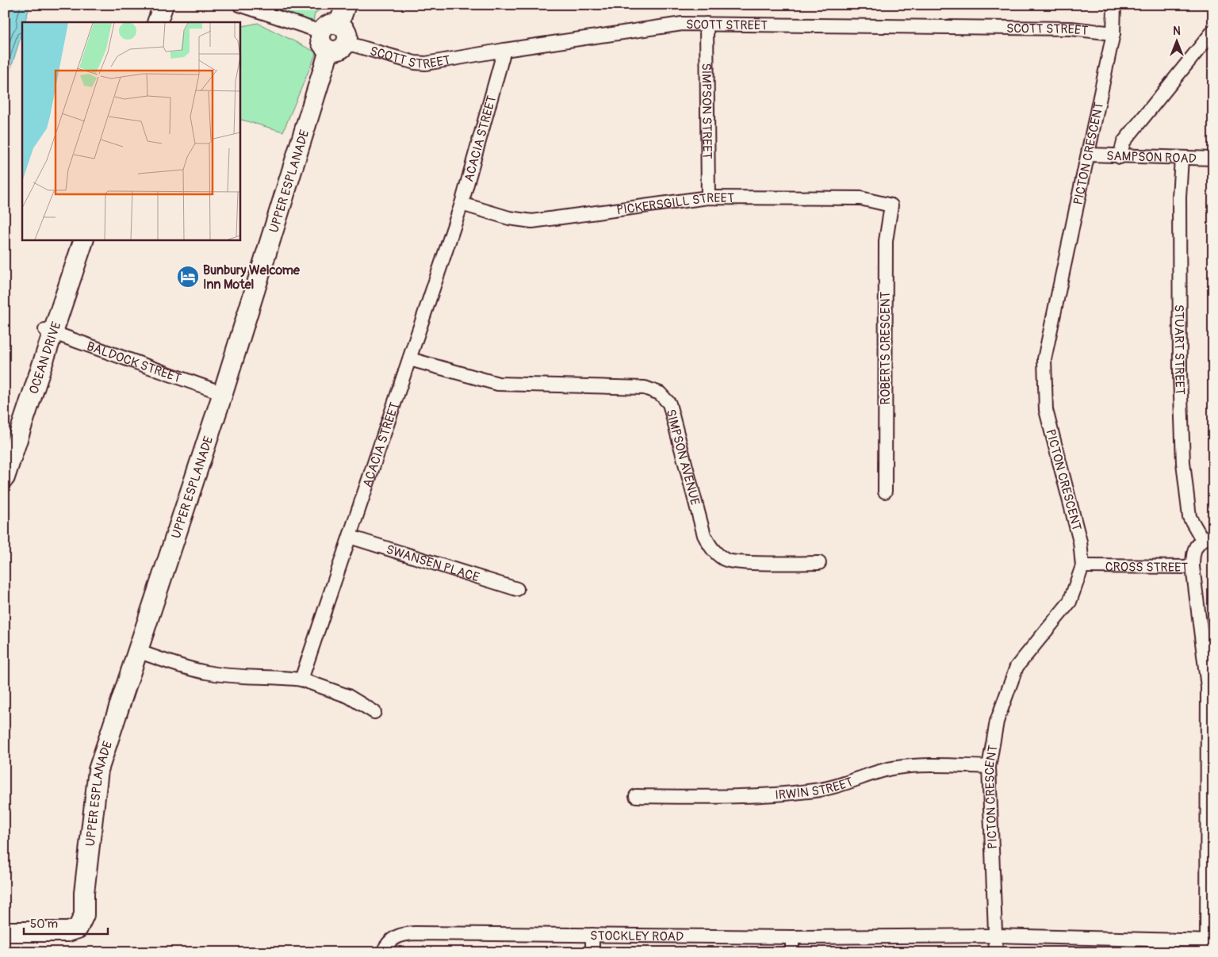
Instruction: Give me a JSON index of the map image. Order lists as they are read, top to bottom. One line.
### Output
{"streets":{"street":["SCOTT STREET","SIMPSON STREET","ACACIA STREET","PICTON CRESCENT","SAMPSON ROAD","UPPER ESPLANADE","PICKERSGILL STREET","ROBERTS CRESCENT","STUART STREET","OCEAN DRIVE","BALDOCK STREET","SIMPSON AVENUE","SWANSEN PLACE","CROSS STREET","IRWIN STREET","STOCKLEY ROAD"]},"crossings":[["SCOTT STREET","SIMPSON STREET"],["SCOTT STREET","ACACIA STREET"],["SCOTT STREET","PICTON CRESCENT"],["SCOTT STREET","UPPER ESPLANADE"],["SIMPSON STREET","PICKERSGILL STREET"],["ACACIA STREET","PICKERSGILL STREET"],["ACACIA STREET","SIMPSON AVENUE"],["ACACIA STREET","SWANSEN PLACE"],["PICTON CRESCENT","SAMPSON ROAD"],["PICTON CRESCENT","CROSS STREET"],["PICTON CRESCENT","IRWIN STREET"],["PICTON CRESCENT","STOCKLEY ROAD"],["SAMPSON ROAD","STUART STREET"],["UPPER ESPLANADE","BALDOCK STREET"],["PICKERSGILL STREET","ROBERTS CRESCENT"],["STUART STREET","CROSS STREET"],["OCEAN DRIVE","BALDOCK STREET"]],"places":{"hotel":["Bunbury Welcome Inn Motel"]},"scale_bar":"50 m","north":"top"}
